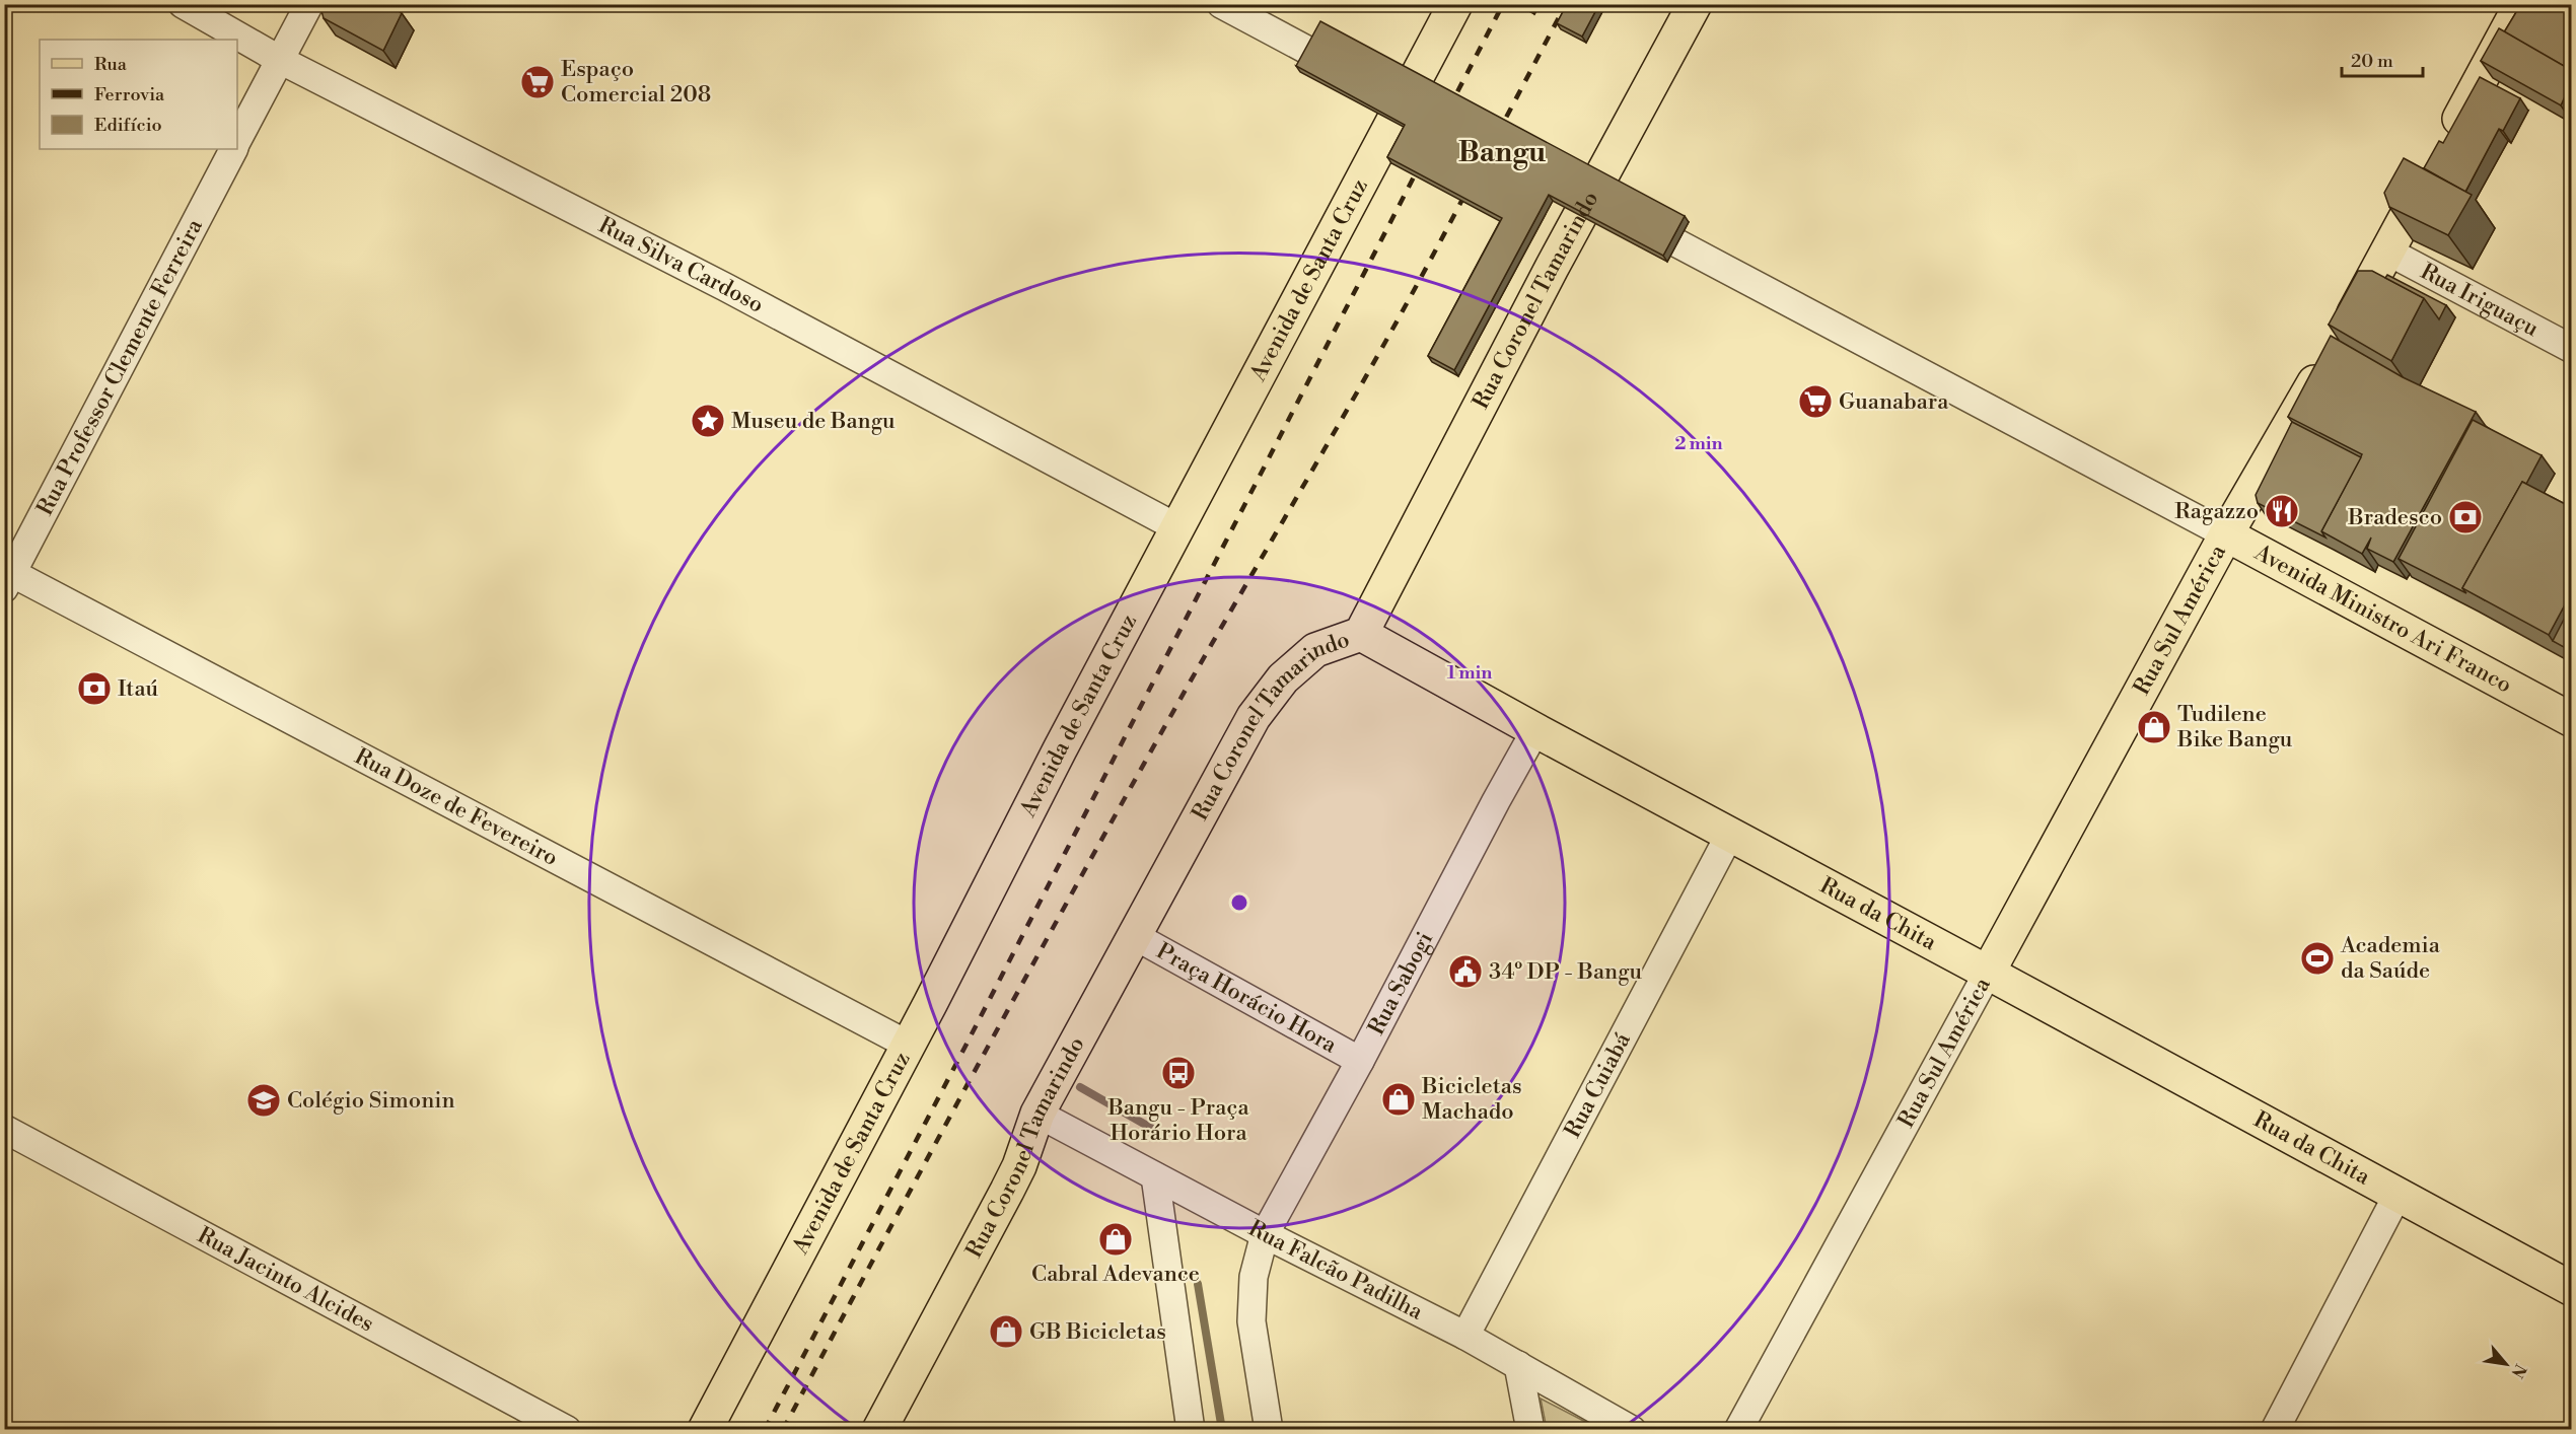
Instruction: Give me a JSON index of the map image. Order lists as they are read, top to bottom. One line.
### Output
{"streets":{"main road":["Avenida de Santa Cruz","Rua Coronel Tamarindo","Avenida Ministro Ari Franco","Rua Sul América","Rua da Chita"],"street":["Rua Silva Cardoso","Rua Iriguaçu","Rua Professor Clemente Ferreira","Rua Doze de Fevereiro","Rua Sabogi","Praça Horácio Hora","Rua Cuiabá","Rua Falcão Padilha","Rua Jacinto Alcides"]},"crossings":[["Rua Silva Cardoso","Avenida de Santa Cruz"],["Rua Silva Cardoso","Rua Professor Clemente Ferreira"],["Avenida de Santa Cruz","Rua Doze de Fevereiro"],["Rua Coronel Tamarindo","Rua da Chita"],["Rua Coronel Tamarindo","Praça Horácio Hora"],["Rua Coronel Tamarindo","Rua Falcão Padilha"],["Rua Iriguaçu","Rua Sul América"],["Rua Professor Clemente Ferreira","Rua Doze de Fevereiro"],["Avenida Ministro Ari Franco","Rua Sul América"],["Rua Sul América","Rua da Chita"],["Rua da Chita","Rua Sabogi"],["Rua da Chita","Rua Cuiabá"],["Rua Sabogi","Praça Horácio Hora"],["Rua Sabogi","Rua Falcão Padilha"],["Rua Cuiabá","Rua Falcão Padilha"]],"districts":["Bangu"],"places":{"supermarket":["Espaço Comercial 208","Guanabara"],"place":["Museu de Bangu"],"restaurant":["Ragazzo"],"bank":["Bradesco","Itaú"],"shop":["Tudilene Bike Bangu","Bicicletas Machado","Cabral Adevance","GB Bicicletas"],"sports":["Academia da Saúde"],"public building":["34º DP - Bangu"],"bus stop":["Bangu - Praça Horário Hora"],"school or university":["Colégio Simonin"]},"legend":["Rua","Ferrovia","Edifício"],"scale_bar":"20 m","north":"bottom right","rings":["2 min","1 min"]}
